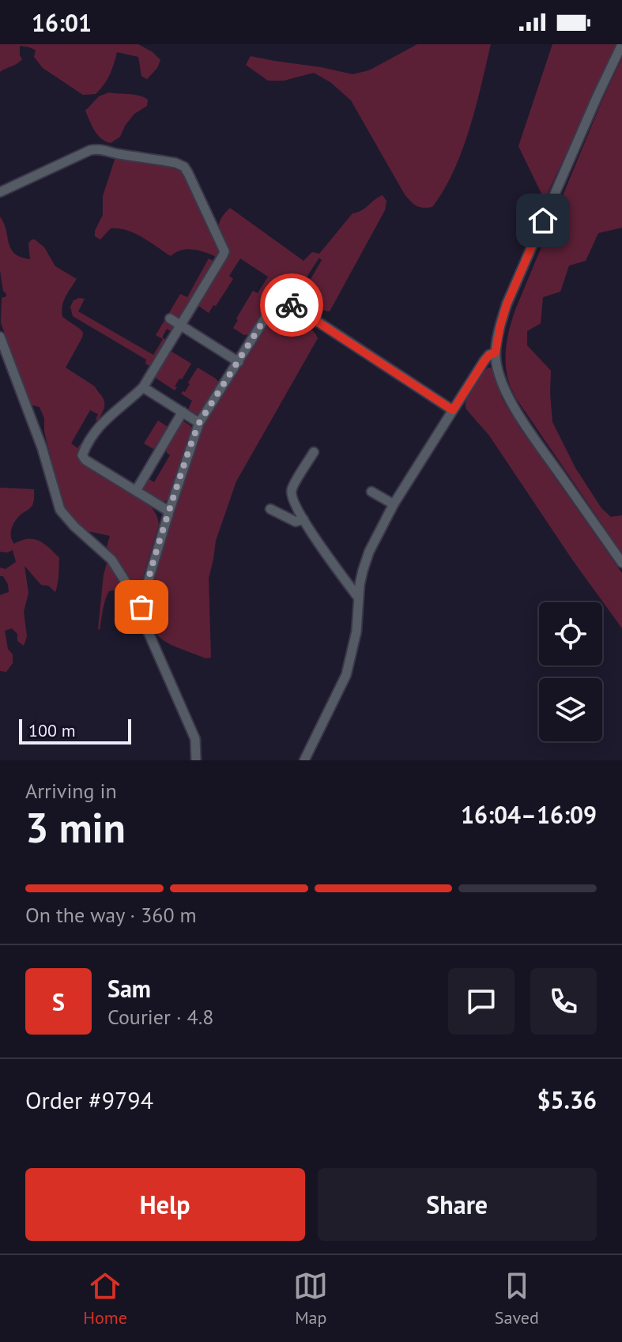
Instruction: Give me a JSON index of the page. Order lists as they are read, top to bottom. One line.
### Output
{"scale_bar":"100 m","page":{"status":"16:01","scale":"100 m","heading":["3 min","Arriving in","16:04–16:09"],"panel":["Sam","Courier · 4.8","Order #9794","$5.36"],"bar":"On the way · 360 m","round":"S","buttons":["Help","Share"],"tabs":["Home","Map","Saved"]}}
